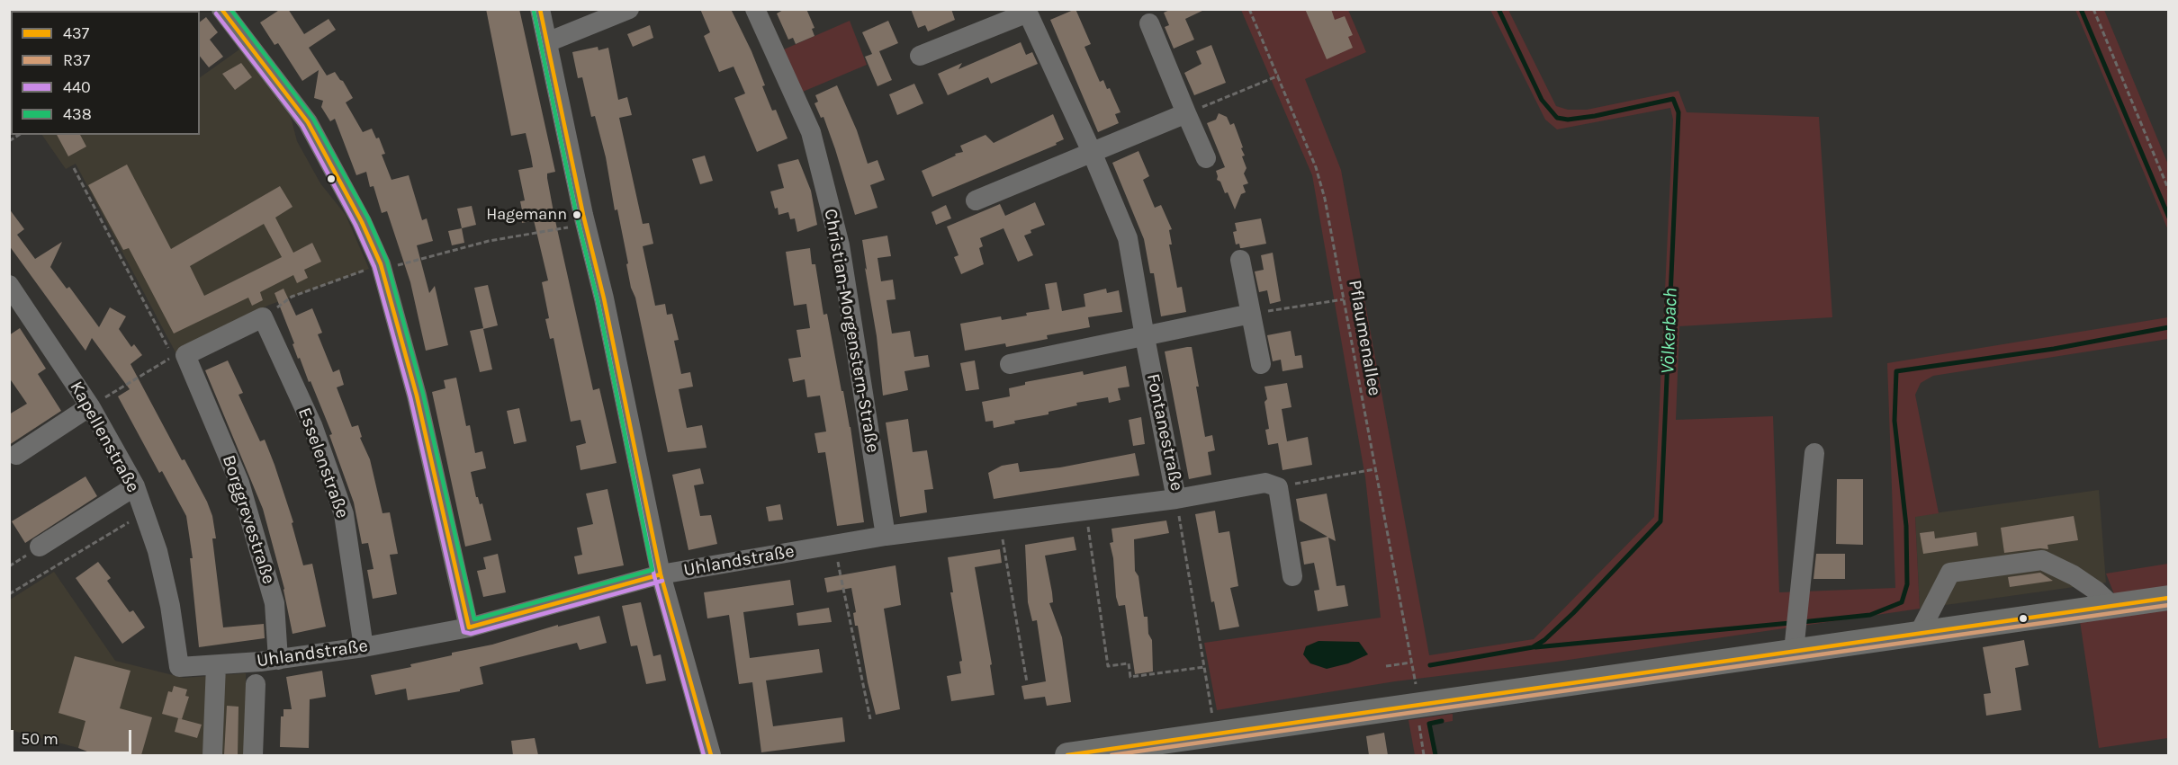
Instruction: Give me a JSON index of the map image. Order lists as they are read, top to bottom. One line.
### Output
{"streets":{"street":["Christian-Morgenstern-Straße","Fontanestraße","Kapellenstraße","Esselenstraße","Borggrevestraße","Uhlandstraße"],"path":["Pflaumenallee"]},"crossings":[["Christian-Morgenstern-Straße","Uhlandstraße"],["Fontanestraße","Uhlandstraße"],["Kapellenstraße","Uhlandstraße"],["Esselenstraße","Uhlandstraße"],["Borggrevestraße","Uhlandstraße"]],"water":["Völkerbach"],"places":["Hagemann"],"lines":["transit line 437","transit line 438","transit line 440","transit line R37"],"legend":["437","R37","440","438"],"scale_bar":"50 m"}
